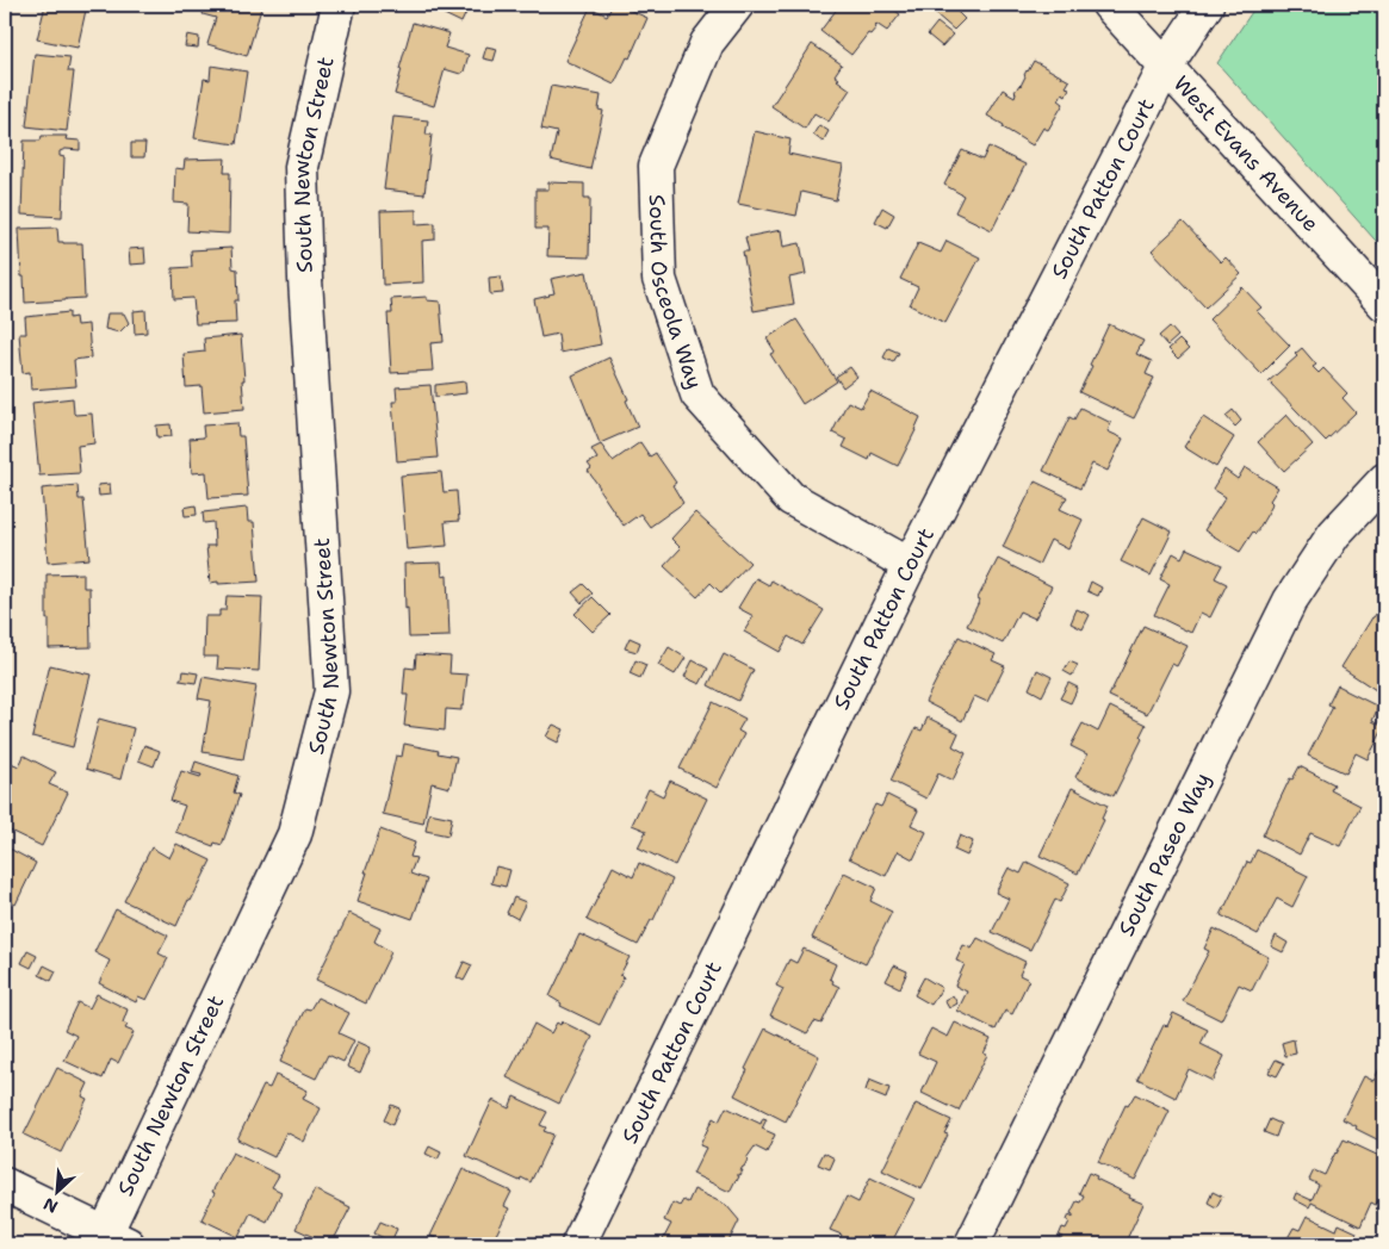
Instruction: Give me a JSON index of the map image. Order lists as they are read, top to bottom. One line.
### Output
{"streets":{"street":["West Evans Avenue","South Newton Street","South Patton Court","South Osceola Way","South Paseo Way"]},"crossings":[["West Evans Avenue","South Patton Court"],["South Patton Court","South Osceola Way"]],"north":"bottom left"}
